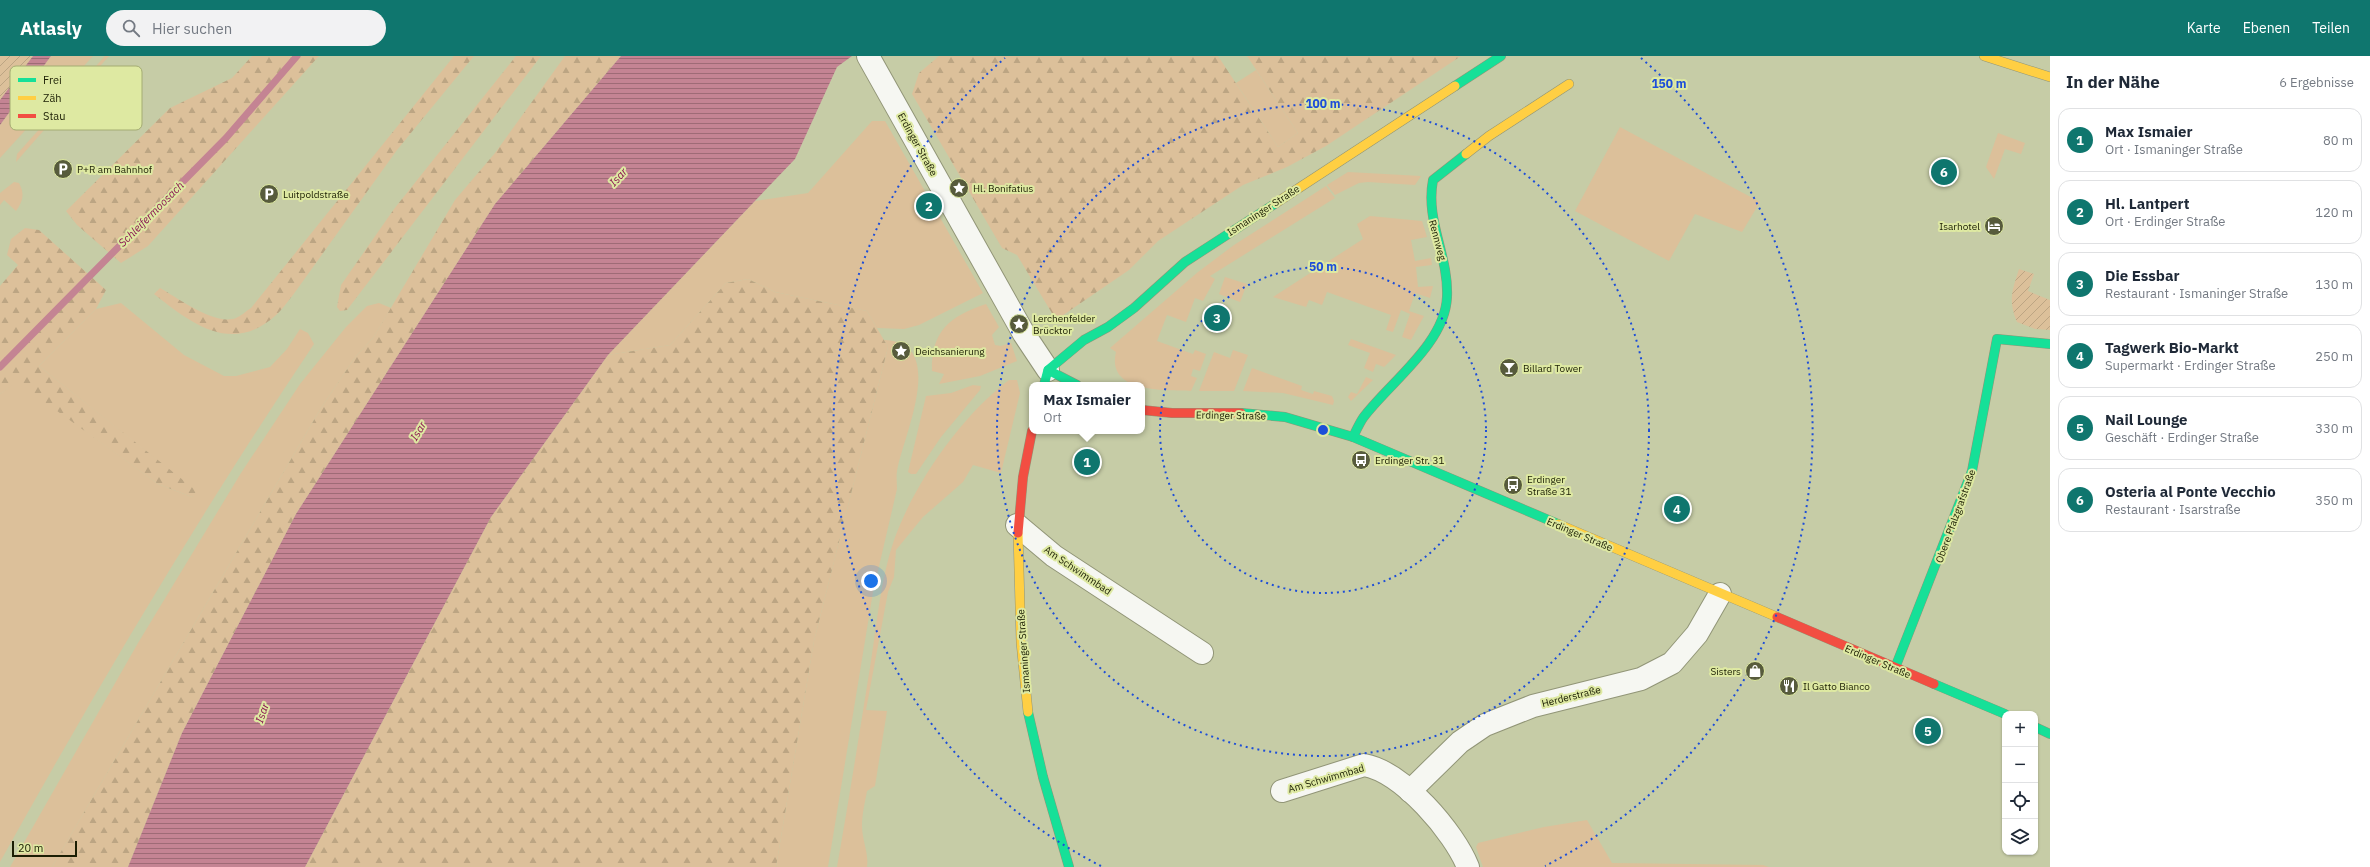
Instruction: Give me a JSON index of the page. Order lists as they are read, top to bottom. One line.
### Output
{"streets":{"street":["Erdinger Straße","Ismaninger Straße","Rennweg","Obere Pfalzgrafstraße","Am Schwimmbad","Herderstraße"]},"crossings":[["Erdinger Straße","Ismaninger Straße"],["Erdinger Straße","Rennweg"],["Erdinger Straße","Obere Pfalzgrafstraße"],["Erdinger Straße","Herderstraße"],["Ismaninger Straße","Am Schwimmbad"],["Am Schwimmbad","Herderstraße"]],"water":["Isar","Schleifermoosach"],"places":{"parking":["P+R am Bahnhof","Luitpoldstraße"],"place":["Hl. Bonifatius","Lerchenfelder Brücktor","Deichsanierung"],"hotel":["Isarhotel"],"bar":["Billard Tower"],"bus stop":["Erdinger Str. 31","Erdinger Straße 31"],"shop":["Sisters"],"restaurant":["Il Gatto Bianco"]},"legend":["Frei","Zäh","Stau"],"scale_bar":"20 m","page":{"header":"Atlasly","search":"Hier suchen","nav":["Karte","Ebenen","Teilen"],"heading":["In der Nähe","6 Ergebnisse"],"list":[{"mark":"1","name":"Max Ismaier","note":"Ort · Ismaninger Straße","value":"80 m"},{"mark":"2","name":"Hl. Lantpert","note":"Ort · Erdinger Straße","value":"120 m"},{"mark":"3","name":"Die Essbar","note":"Restaurant · Ismaninger Straße","value":"130 m"},{"mark":"4","name":"Tagwerk Bio-Markt","note":"Supermarkt · Erdinger Straße","value":"250 m"},{"mark":"5","name":"Nail Lounge","note":"Geschäft · Erdinger Straße","value":"330 m"},{"mark":"6","name":"Osteria al Ponte Vecchio","note":"Restaurant · Isarstraße","value":"350 m"}],"pins":["6","2","3","1","4","5"],"popup":["Max Ismaier","Ort"],"map_buttons":["+","−"],"scale":"20 m"},"rings":["150 m","100 m","50 m"]}
